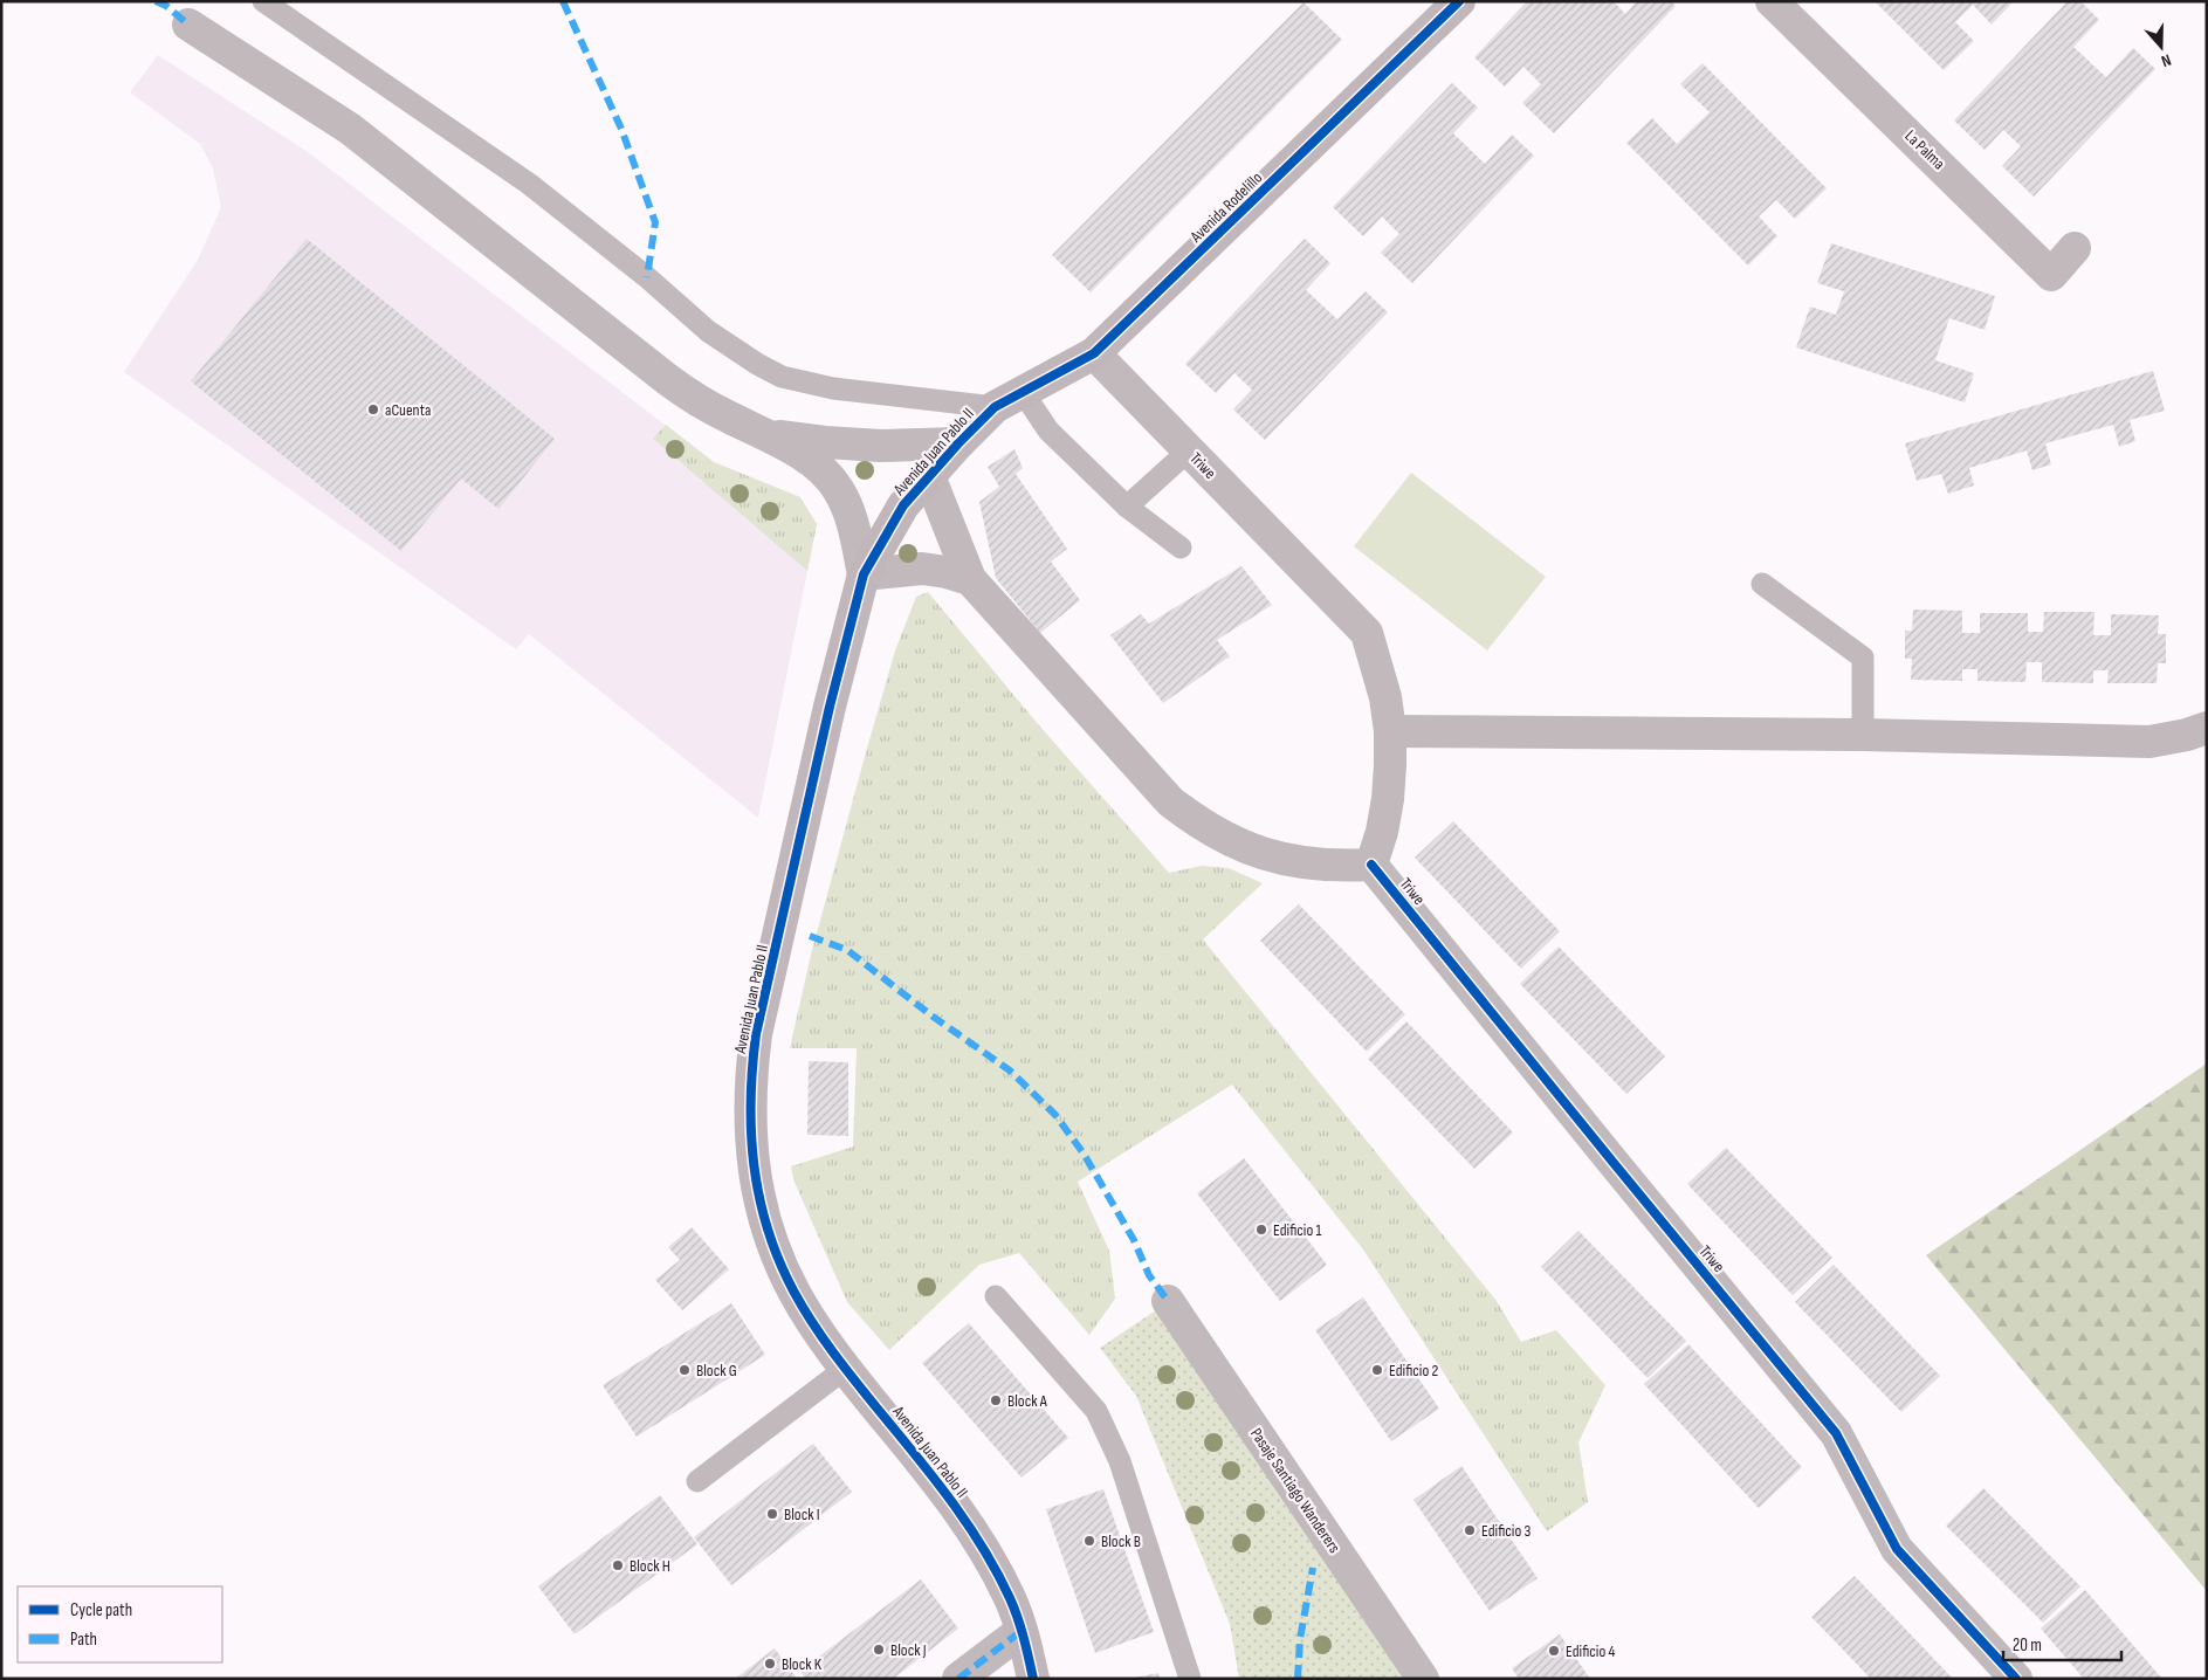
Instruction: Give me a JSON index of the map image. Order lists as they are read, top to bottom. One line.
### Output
{"streets":{"street":["La Palma","Avenida Rodelillo","Avenida Juan Pablo II","Triwe","Pasaje Santiago Wanderers"]},"crossings":[["Avenida Rodelillo","Avenida Juan Pablo II"],["Avenida Rodelillo","Triwe"]],"places":["aCuenta","Edificio 1","Block G","Edificio 2","Block A","Block I","Edificio 3","Block B","Block H","Block J","Edificio 4","Block K"],"legend":["Cycle path","Path"],"scale_bar":"20 m","north":"bottom"}
